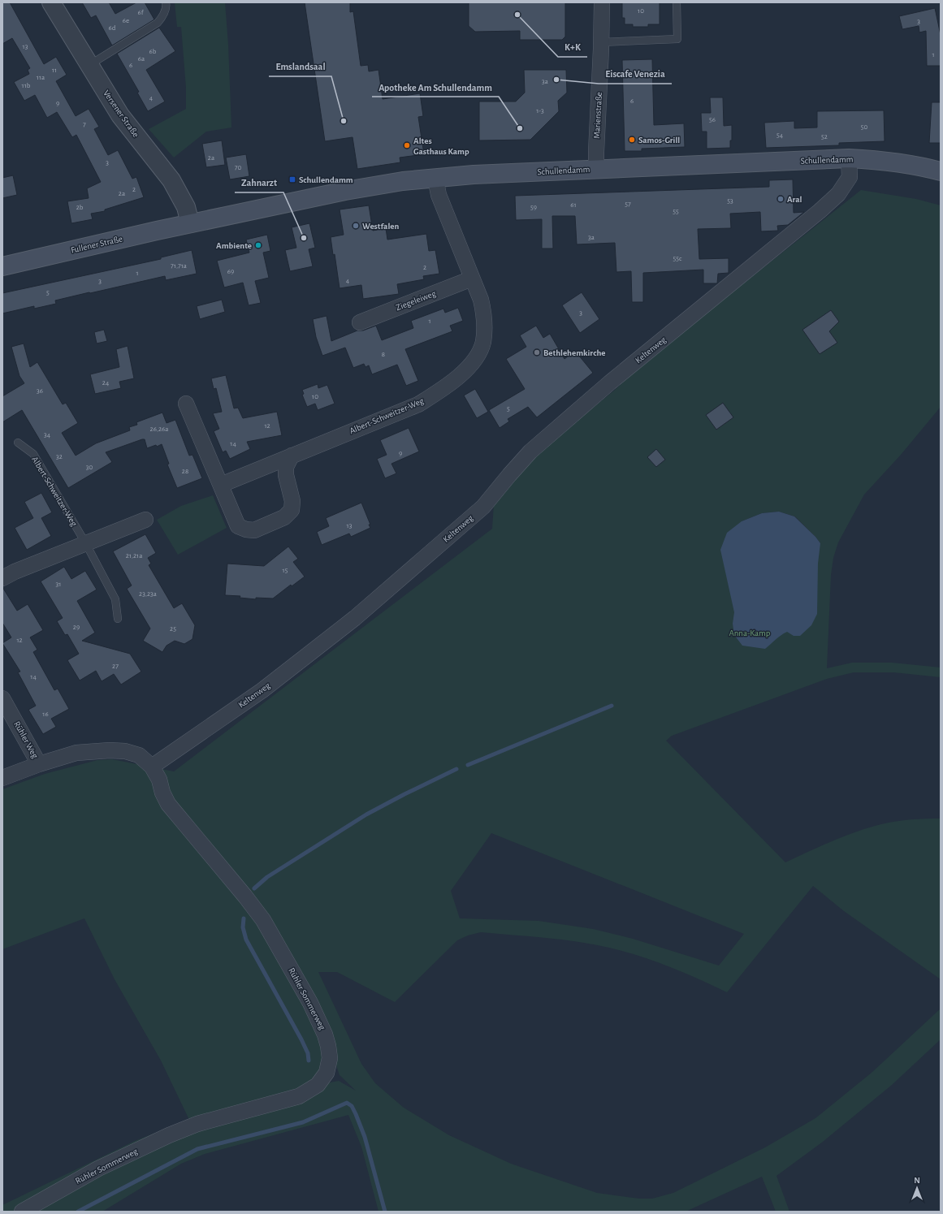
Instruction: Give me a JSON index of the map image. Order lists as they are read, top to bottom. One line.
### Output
{"streets":{"main road":["Schullendamm","Fullener Straße"],"street":["Versener Straße","Marienstraße","Ziegeleiweg","Keltenweg","Albert-Schweitzer-Weg","Rühler Weg","Rühler Sommerweg"]},"crossings":[["Versener Straße","Schullendamm"],["Versener Straße","Fullener Straße"],["Marienstraße","Schullendamm"],["Schullendamm","Fullener Straße"],["Schullendamm","Keltenweg"],["Schullendamm","Albert-Schweitzer-Weg"],["Ziegeleiweg","Albert-Schweitzer-Weg"],["Keltenweg","Rühler Sommerweg"]],"parks":["Anna-Kamp"],"places":{"other":["K+K","Eiscafe Venezia","Emslandsaal","Apotheke Am Schullendamm","Samos-Grill","Altes Gasthaus Kamp","Aral","Westfalen","Zahnarzt","Ambiente","Bethlehemkirche"],"transit":["Schullendamm"]},"house_numbers":["10","6f","6e","3","6d","13","6b","1","6a","6","11","11a","3a","11b","4","6","9","1-3","56","7","50","54","52","2a","3","70","2","2a","53","57","61","2b","59","55","3a","55c","71,71a","2","69","1","4","3","5","3","1","8","24","36","10","5","12","26,26a","34","14","9","32","30","28","13","21,21a","15","31","23,23a","29","25","12","27","14","16"],"north":"top"}
